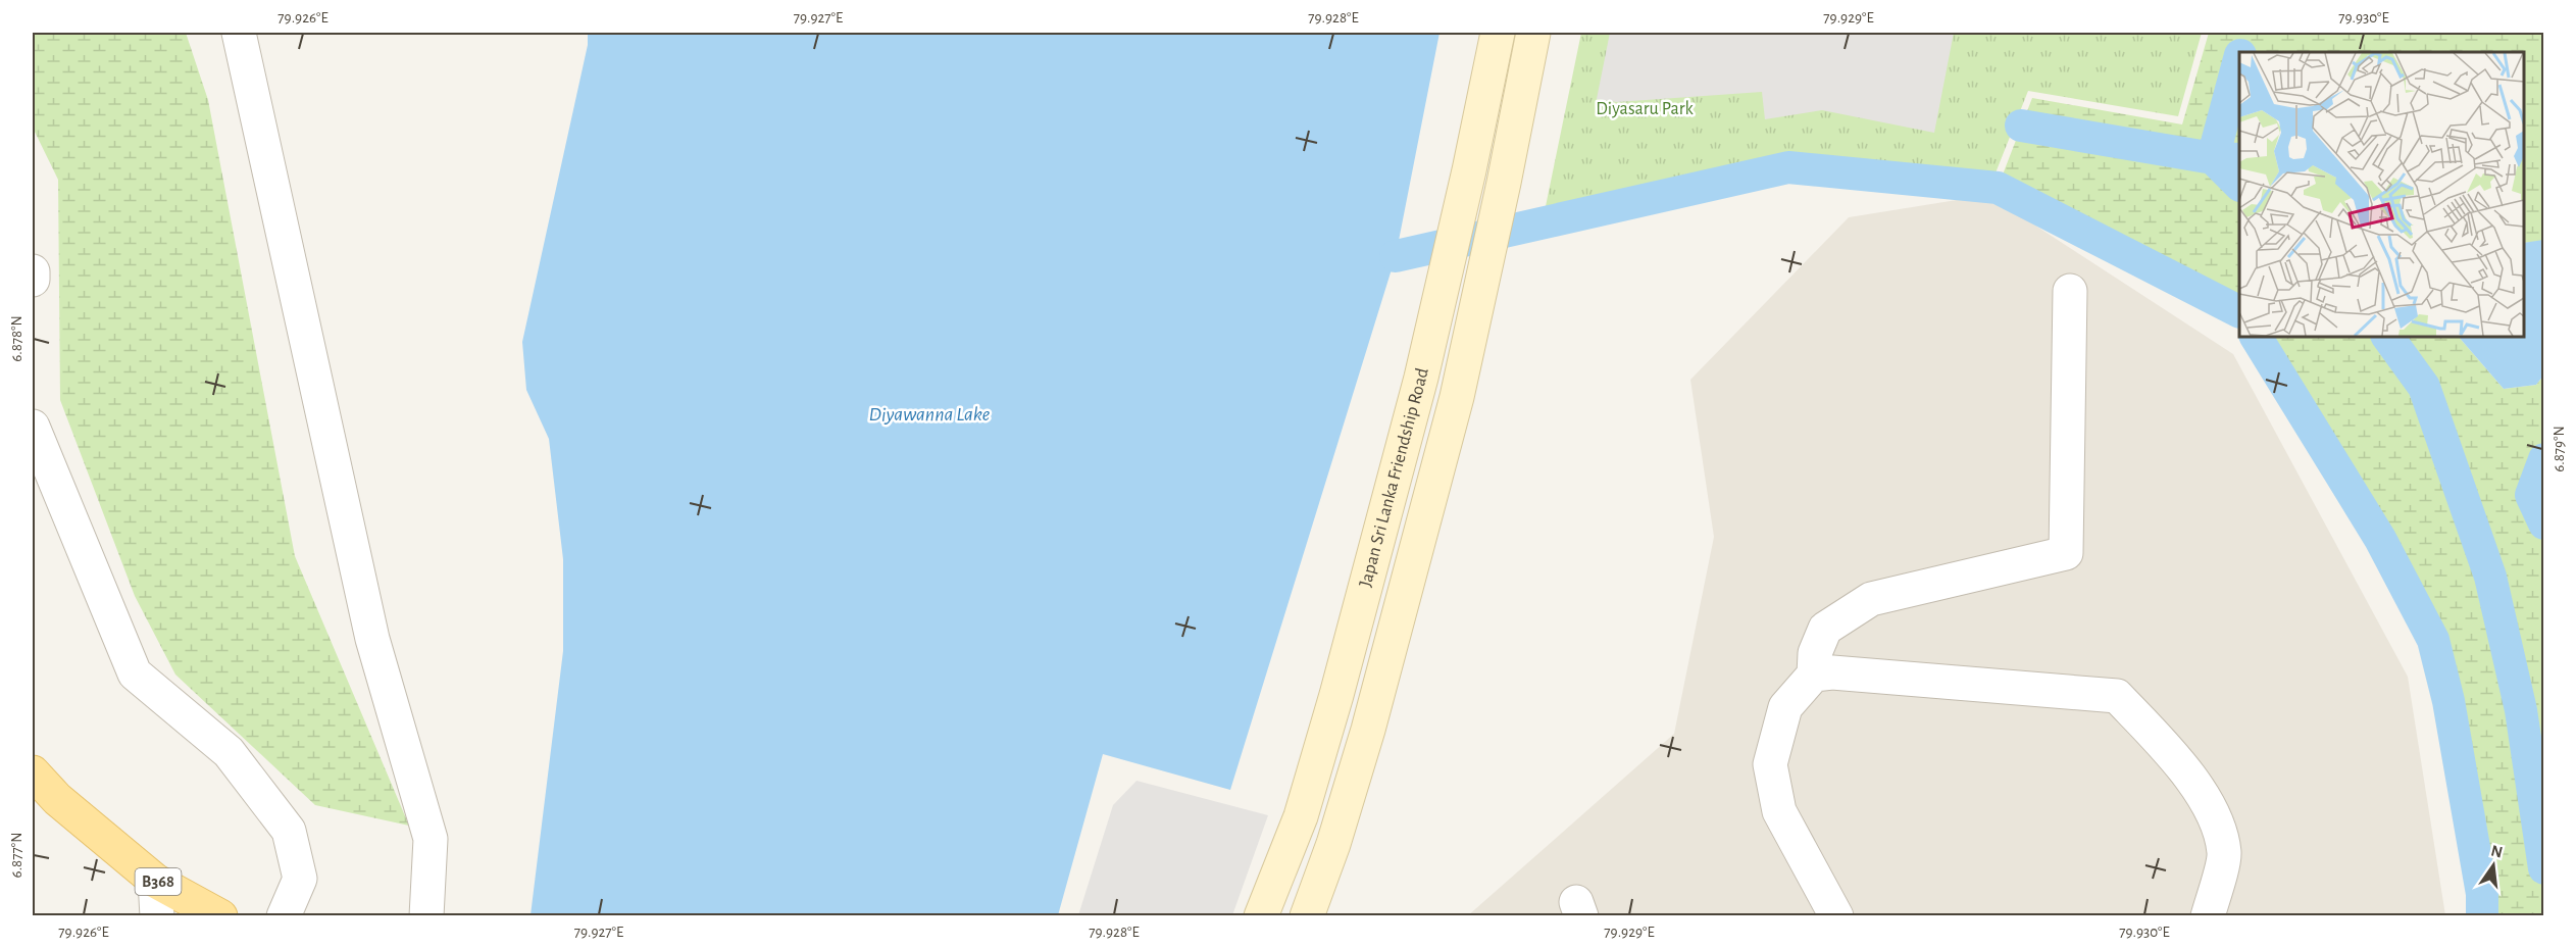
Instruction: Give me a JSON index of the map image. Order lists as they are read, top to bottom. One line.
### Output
{"streets":{"main road":["Japan Sri Lanka Friendship Road","B368"]},"water":["Diyawanna Lake"],"parks":["Diyasaru Park"],"north":"top","coordinates":["79.926°E","79.927°E","79.928°E","79.929°E","79.930°E","6.878°N","6.879°N","6.877°N"]}
